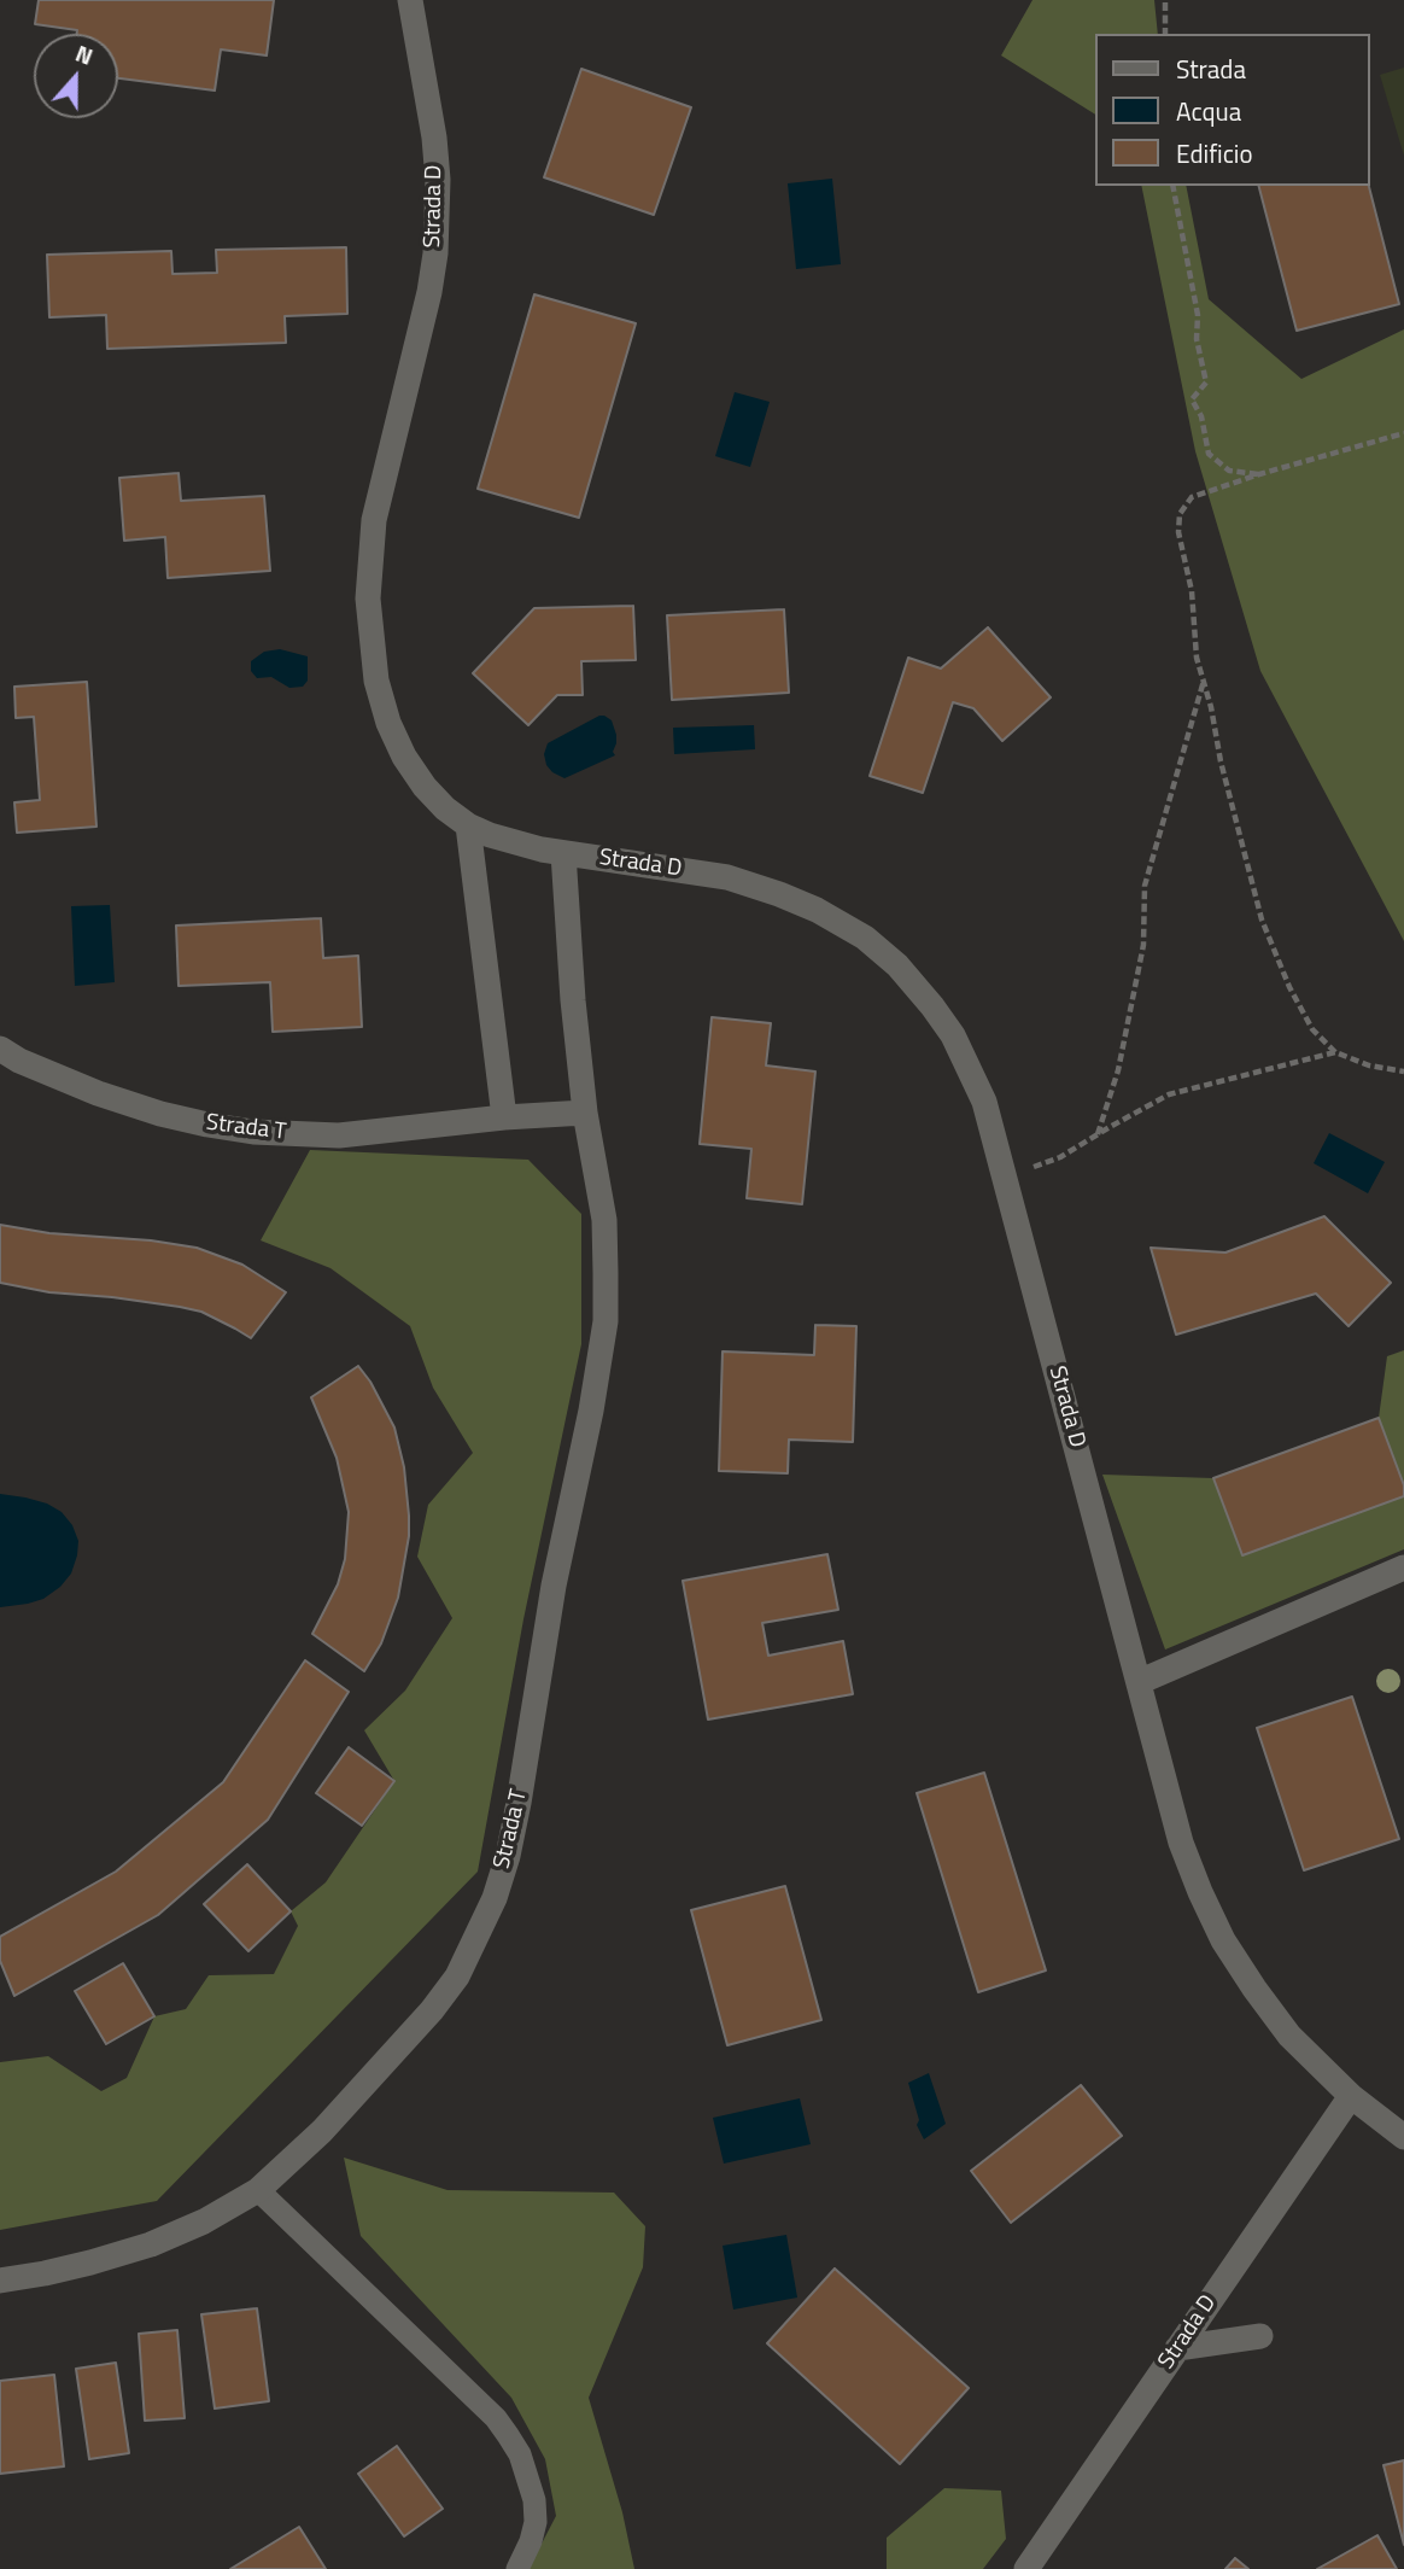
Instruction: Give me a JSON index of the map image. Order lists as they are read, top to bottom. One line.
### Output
{"streets":{"street":["Strada D","Strada T"]},"crossings":[["Strada D","Strada T"]],"legend":["Strada","Acqua","Edificio"],"north":"top"}
